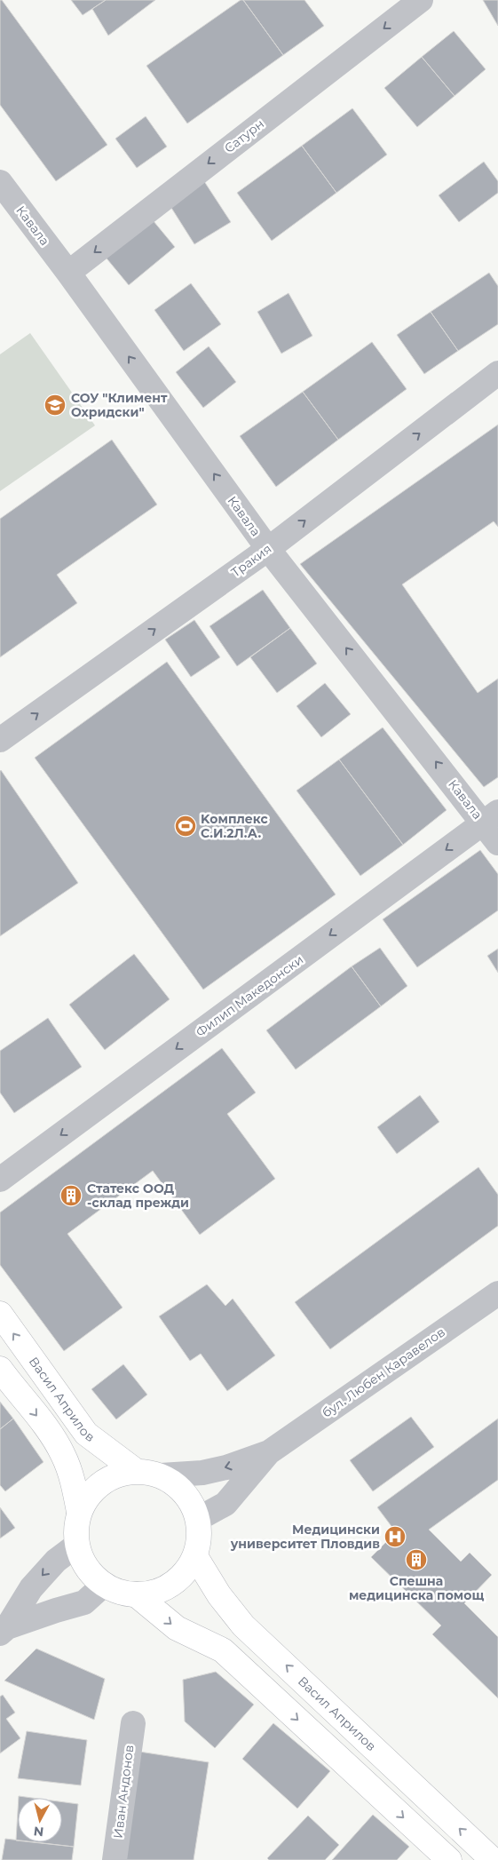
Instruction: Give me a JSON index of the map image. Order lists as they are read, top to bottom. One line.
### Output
{"streets":{"main road":["Васил Априлов"],"street":["Сатурн","Кавала","Тракия","Филип Македонски","бул. Любен Каравелов","Иван Андонов"]},"crossings":[["Сатурн","Кавала"],["Кавала","Тракия"],["Кавала","Филип Македонски"],["бул. Любен Каравелов","Васил Априлов"]],"one_way":["Сатурн","Кавала","Тракия","Филип Македонски"],"places":{"school or university":["СОУ \"Климент Охридски\""],"sports":["Kомплекс С.И.2Л.А."],"building":["Статекс ООД -склад прежди","Спешна медицинска помощ"],"hospital":["Медицински университет Пловдив"]},"north":"bottom"}
